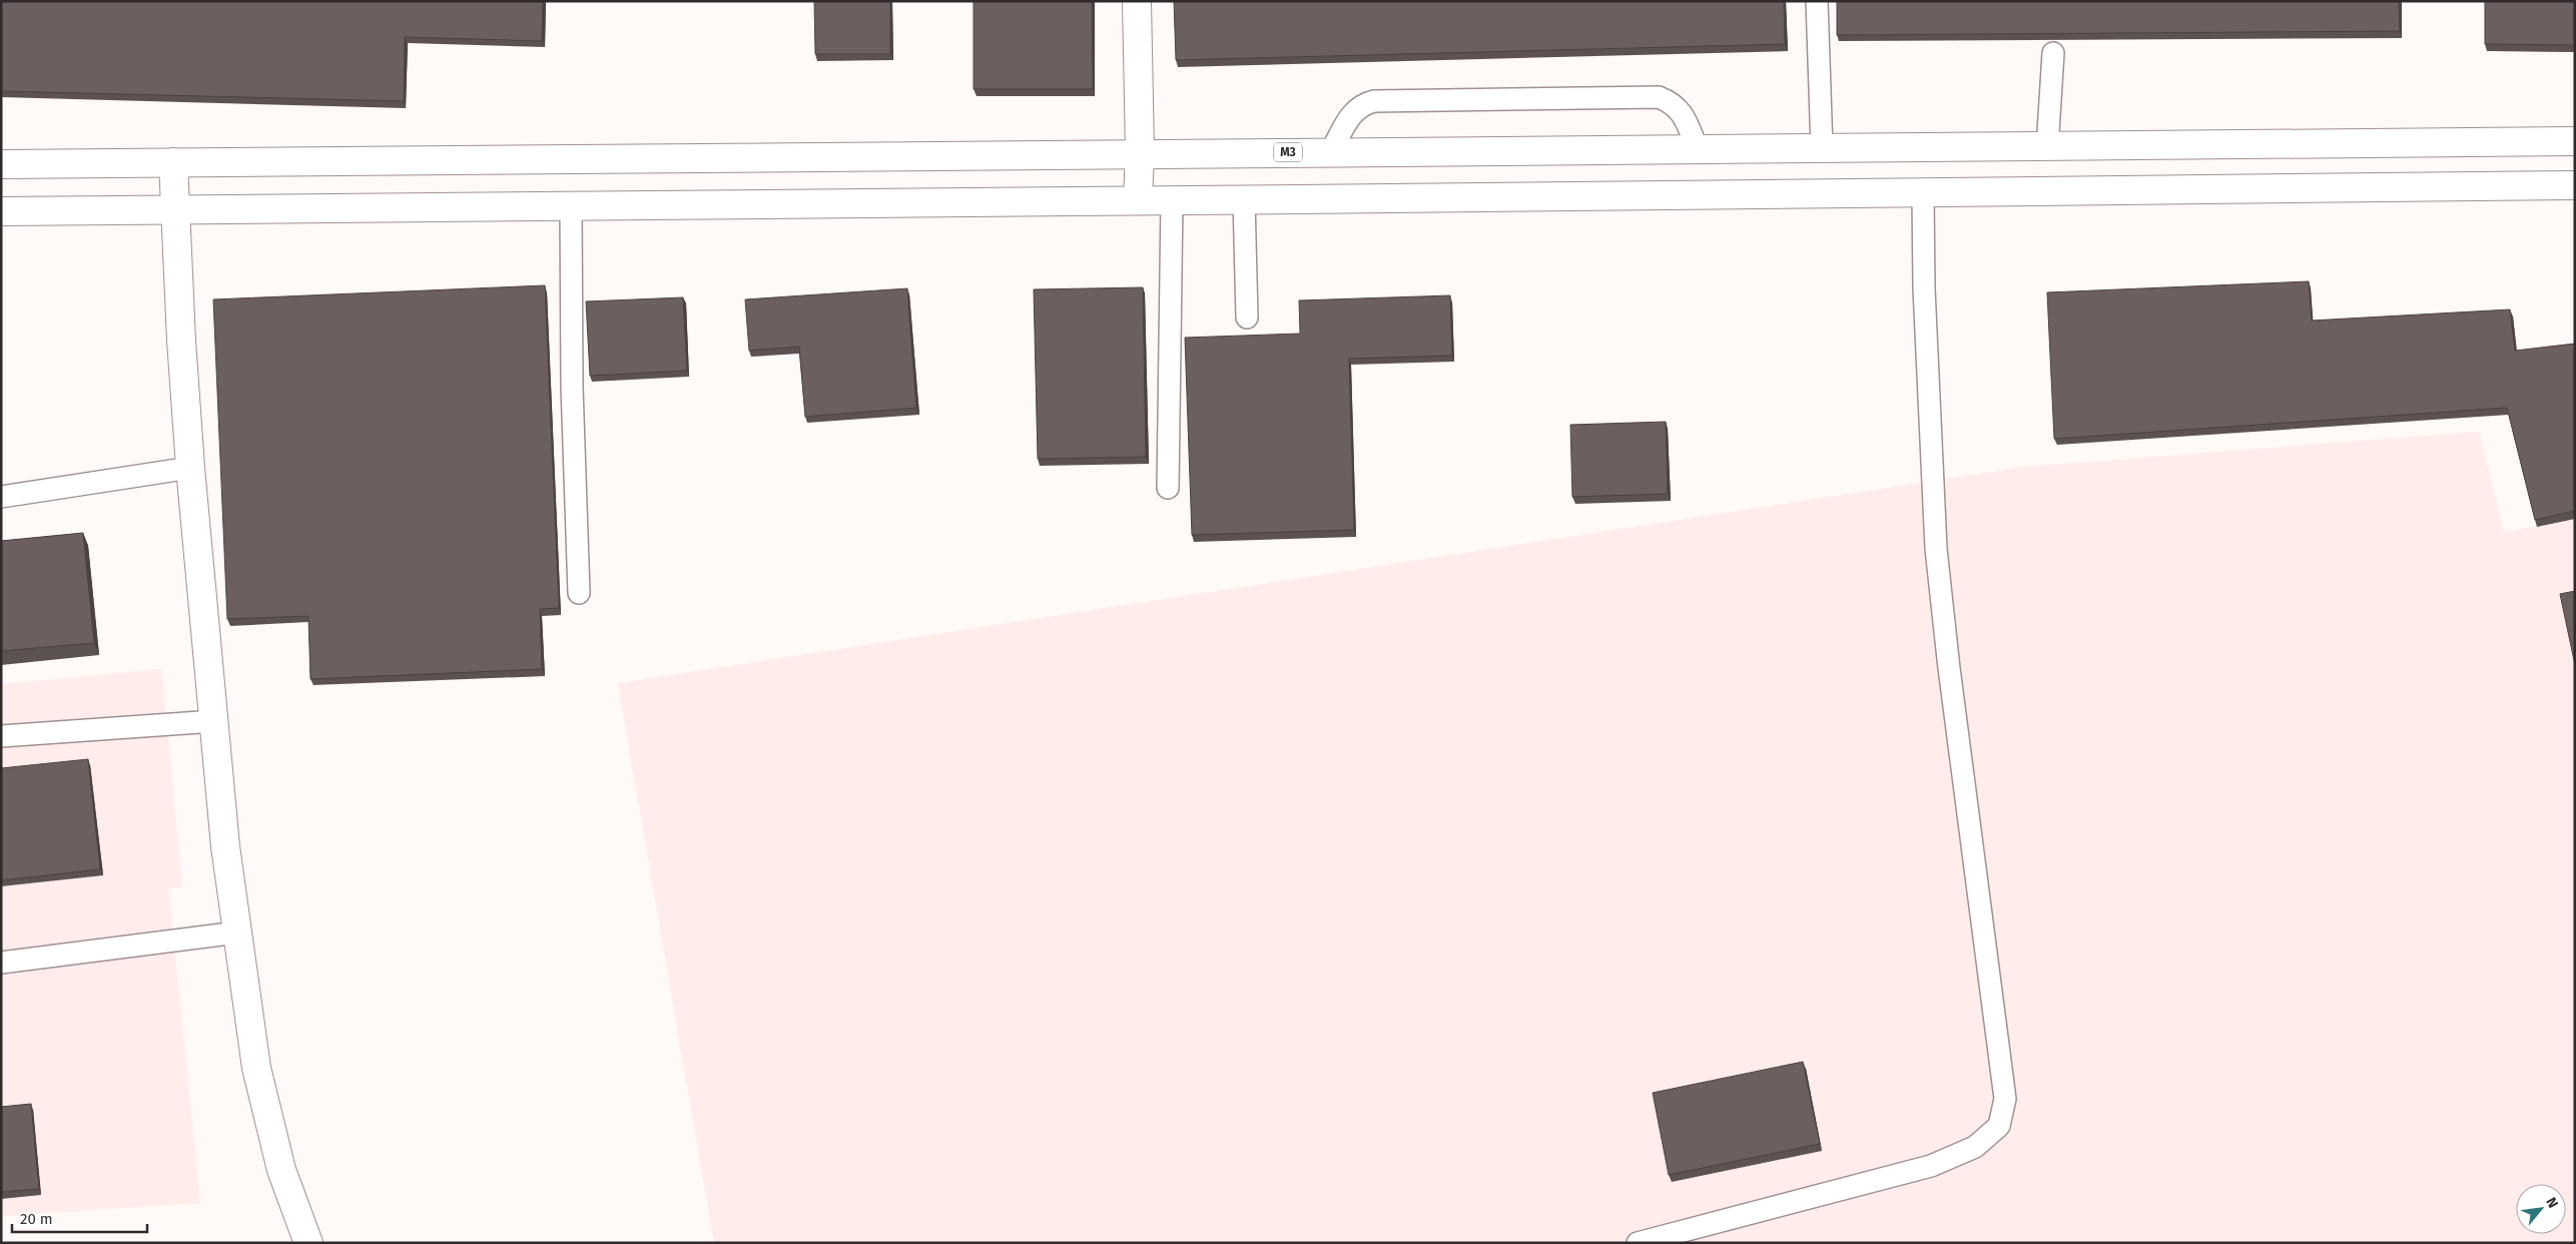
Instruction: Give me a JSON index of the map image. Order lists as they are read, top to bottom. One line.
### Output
{"streets":{"main road":["M3"]},"scale_bar":"20 m","north":"top right"}
